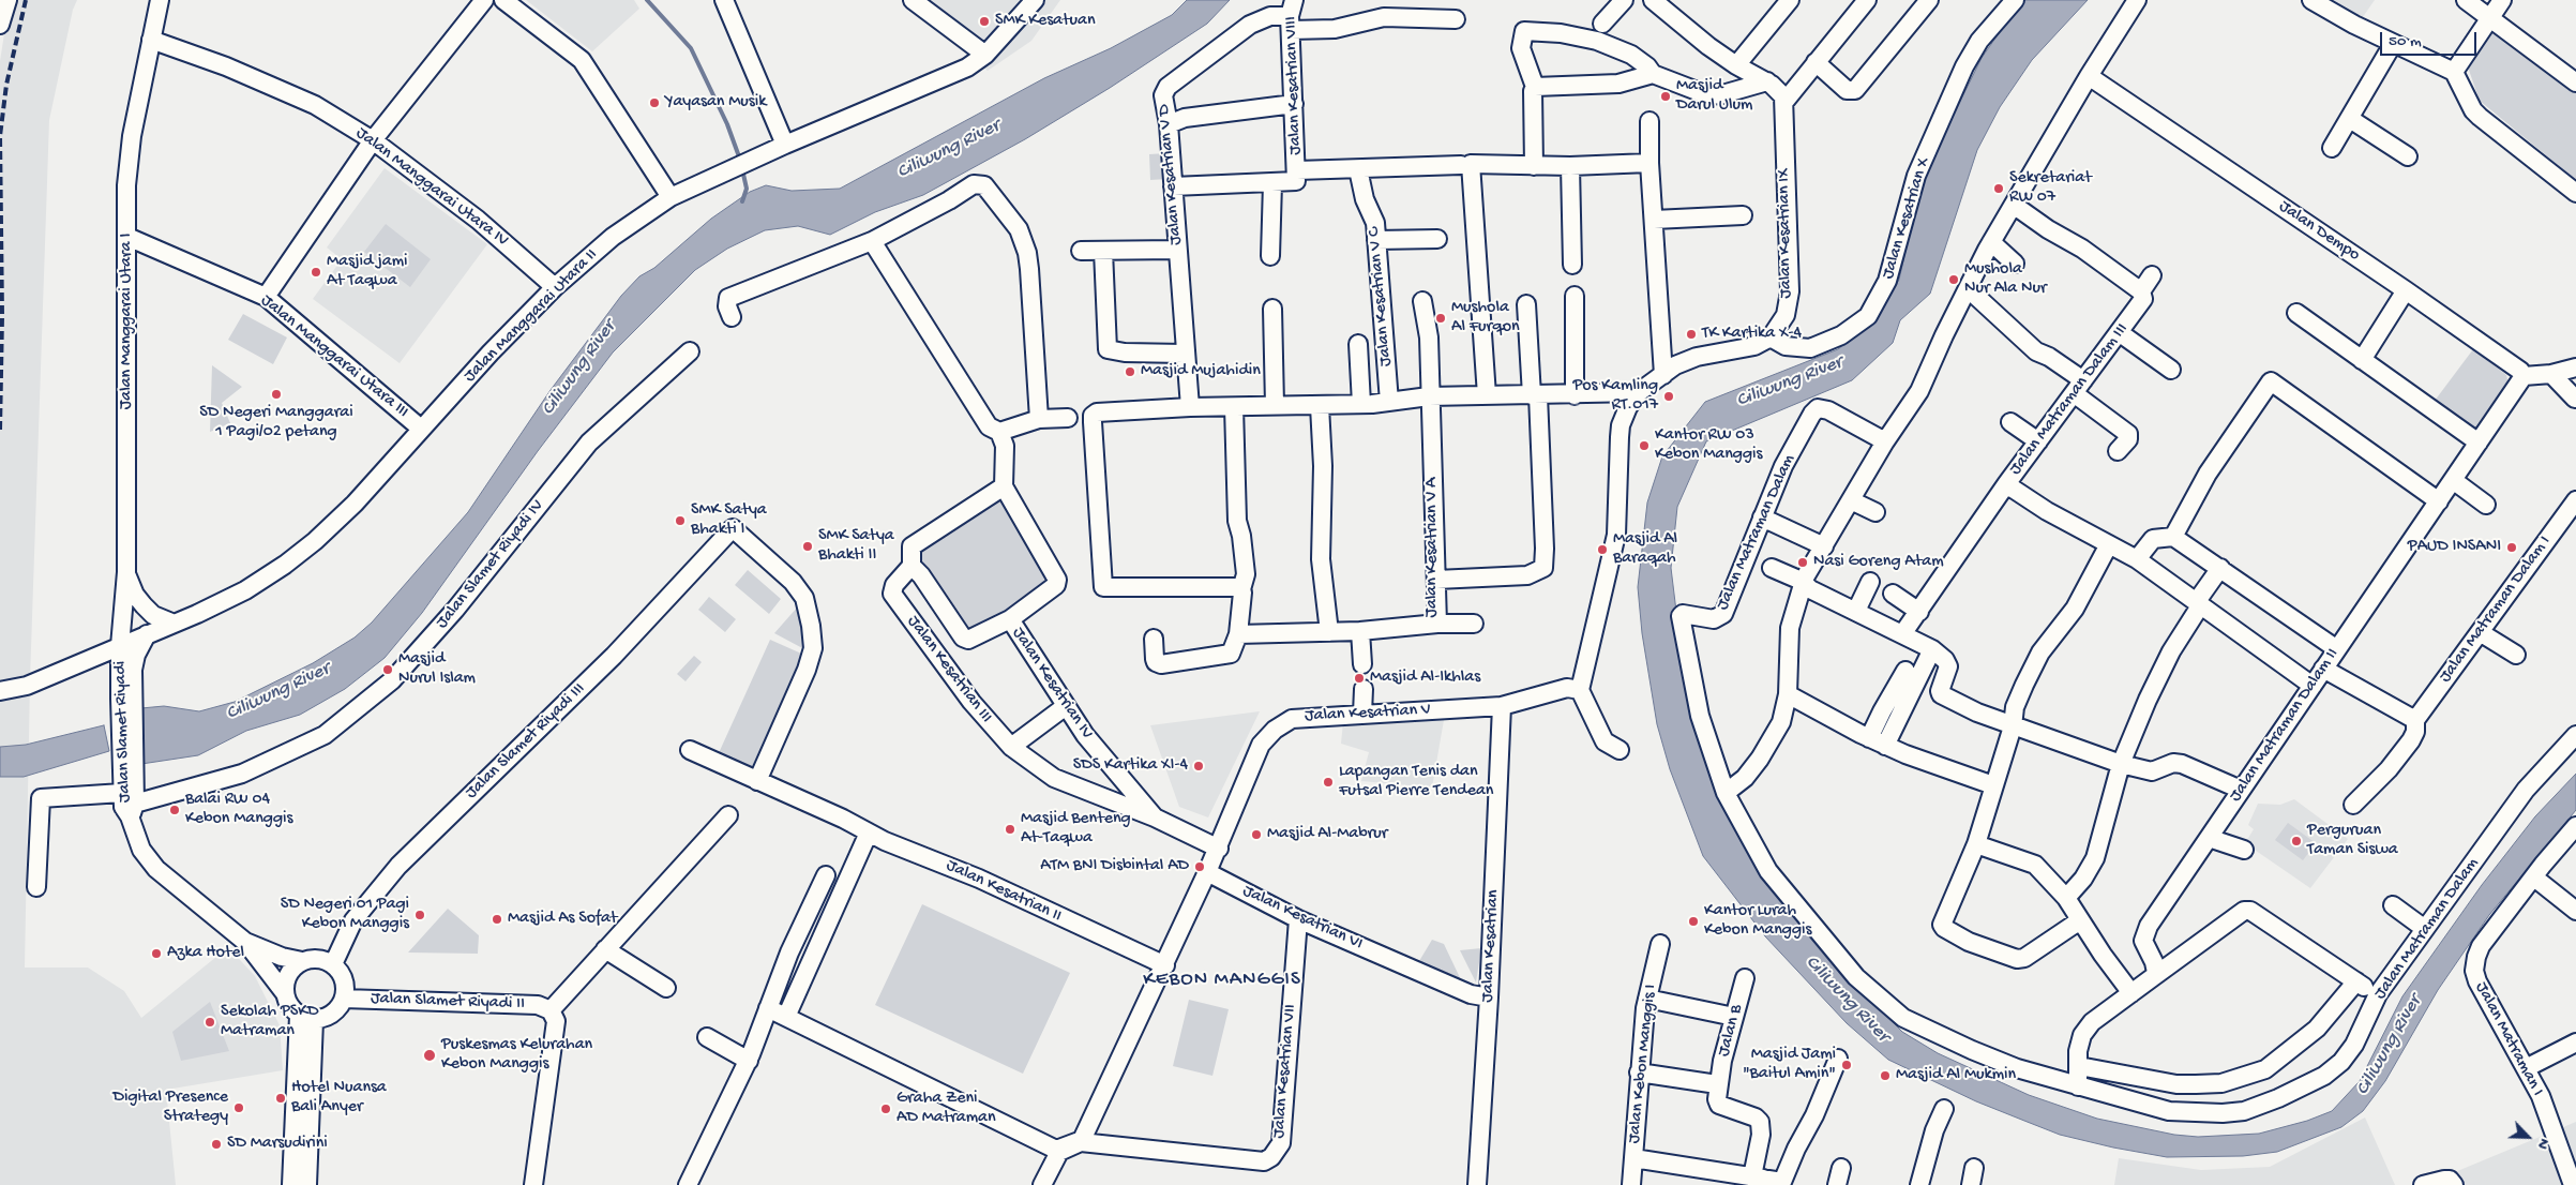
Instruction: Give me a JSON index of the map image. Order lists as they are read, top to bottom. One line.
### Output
{"streets":{"street":["Jalan Kesatrian VIII","Jalan Kesatrian V D","Jalan Manggarai Utara IV","Jalan Kesatrian X","Jalan Dempo","Jalan Kesatrian IX","Jalan Kesatrian V C","Jalan Manggarai Utara II","Jalan Manggarai Utara I","Jalan Manggarai Utara III","Jalan Matraman Dalam III","Jalan Matraman Dalam","Jalan Kesatrian V A","Jalan Slamet Riyadi IV","Jalan Matraman Dalam I","Jalan Kesatrian III","Jalan Kesatrian IV","Jalan Kesatrian V","Jalan Matraman Dalam II","Jalan Slamet Riyadi","Jalan Slamet Riyadi III","Jalan Kesatrian II","Jalan Kesatrian VI","Jalan Kesatrian","Jalan Slamet Riyadi II","Jalan B","Jalan Matraman I","Jalan Kebon Manggis I","Jalan Kesatrian VII"]},"crossings":[["Jalan Kesatrian VIII","Jalan Kesatrian V D"],["Jalan Kesatrian VIII","Jalan Kesatrian V C"],["Jalan Manggarai Utara IV","Jalan Manggarai Utara II"],["Jalan Manggarai Utara IV","Jalan Manggarai Utara I"],["Jalan Kesatrian X","Jalan Kesatrian IX"],["Jalan Dempo","Jalan Matraman Dalam II"],["Jalan Manggarai Utara II","Jalan Manggarai Utara I"],["Jalan Manggarai Utara II","Jalan Manggarai Utara III"],["Jalan Manggarai Utara II","Jalan Slamet Riyadi"],["Jalan Manggarai Utara I","Jalan Manggarai Utara III"],["Jalan Manggarai Utara I","Jalan Slamet Riyadi"],["Jalan Slamet Riyadi IV","Jalan Slamet Riyadi"],["Jalan Kesatrian III","Jalan Kesatrian IV"],["Jalan Kesatrian V","Jalan Kesatrian"],["Jalan Slamet Riyadi","Jalan Slamet Riyadi III"],["Jalan Slamet Riyadi","Jalan Slamet Riyadi II"],["Jalan Slamet Riyadi III","Jalan Kesatrian II"],["Jalan Slamet Riyadi III","Jalan Slamet Riyadi II"],["Jalan Kesatrian VI","Jalan Kesatrian"],["Jalan Kesatrian VI","Jalan Kesatrian VII"]],"districts":["KEBON MANGGIS"],"water":["Ciliwung River"],"places":["SMK Kesatuan","Masjid Darul Ulum","Yayasan Musik","Sekretariat RW 07","Masjid jami At Taqwa","Mushola Nur Ala Nur","Mushola Al Furqon","TK Kartika X-4","Masjid Mujahidin","SD Negeri Manggarai 1 Pagi/02 petang","Pos Kamling RT.017","Kantor RW 03 Kebon Manggis","SMK Satya Bhakti I","SMK Satya Bhakti II","PAUD INSANI","Masjid Al Baraqah","Nasi Goreng Atam","Masjid Nurul Islam","Masjid Al-Ikhlas","SDS Kartika XI-4","Lapangan Tenis dan Futsal Pierre Tendean","Balai RW 04 Kebon Manggis","Masjid Benteng At-Taqwa","Masjid Al-Mabrur","Perguruan Taman Siswa","ATM BNI Disbintal AD","SD Negeri 01 Pagi Kebon Manggis","Masjid As Sofat","Kantor Lurah Kebon Manggis","Azka Hotel","Sekolah PSKD Matraman","Puskesmas Kelurahan Kebon Manggis","Masjid Jami \"Baitul Amin\"","Masjid Al Mukmin","Hotel Nuansa Bali Anyer","Digital Presence Strategy","Graha Zeni AD Matraman","SD Marsudirini"],"scale_bar":"50 m","north":"bottom right"}
